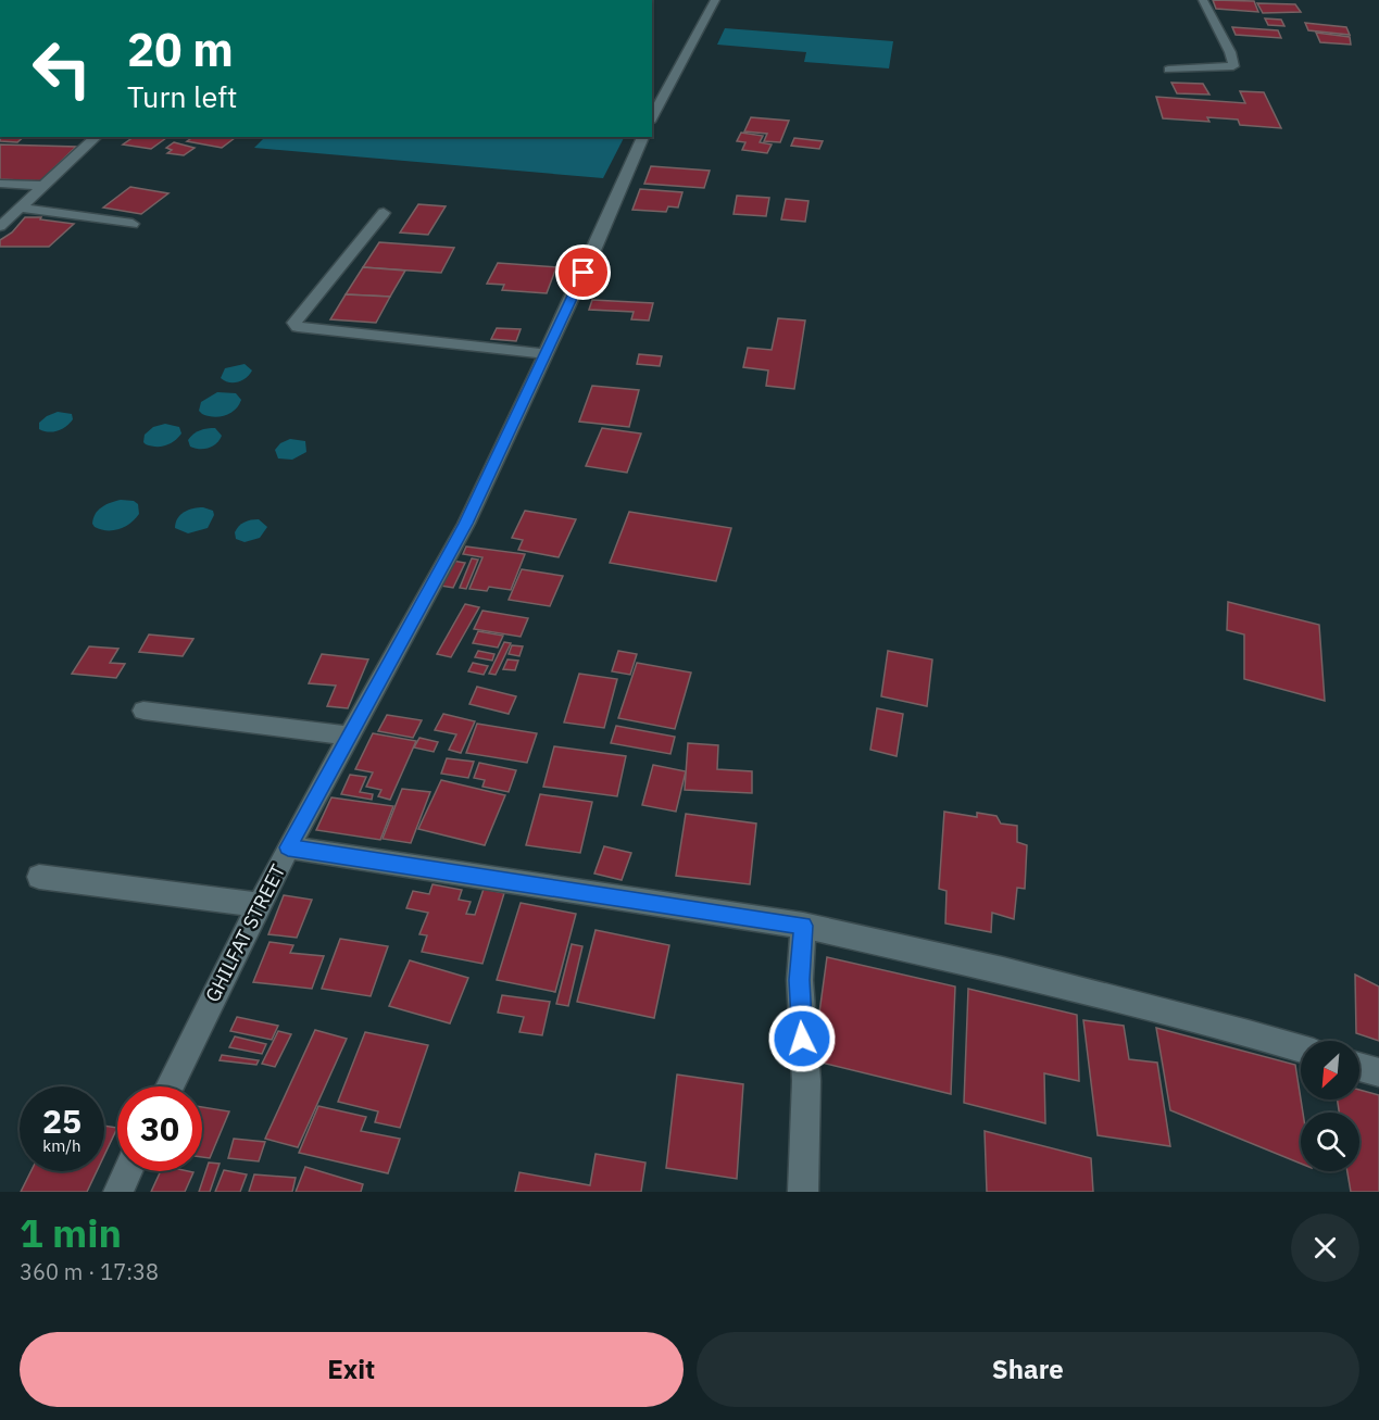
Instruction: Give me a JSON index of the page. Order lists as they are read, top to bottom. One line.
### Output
{"streets":{"street":["GHILFAT STREET"]},"north":"bottom left","page":{"turn":["20 m","Turn left"],"speed":"25 km/h","limit":"30","heading":["1 min","360 m · 17:38"],"buttons":["Exit","Share"]}}
